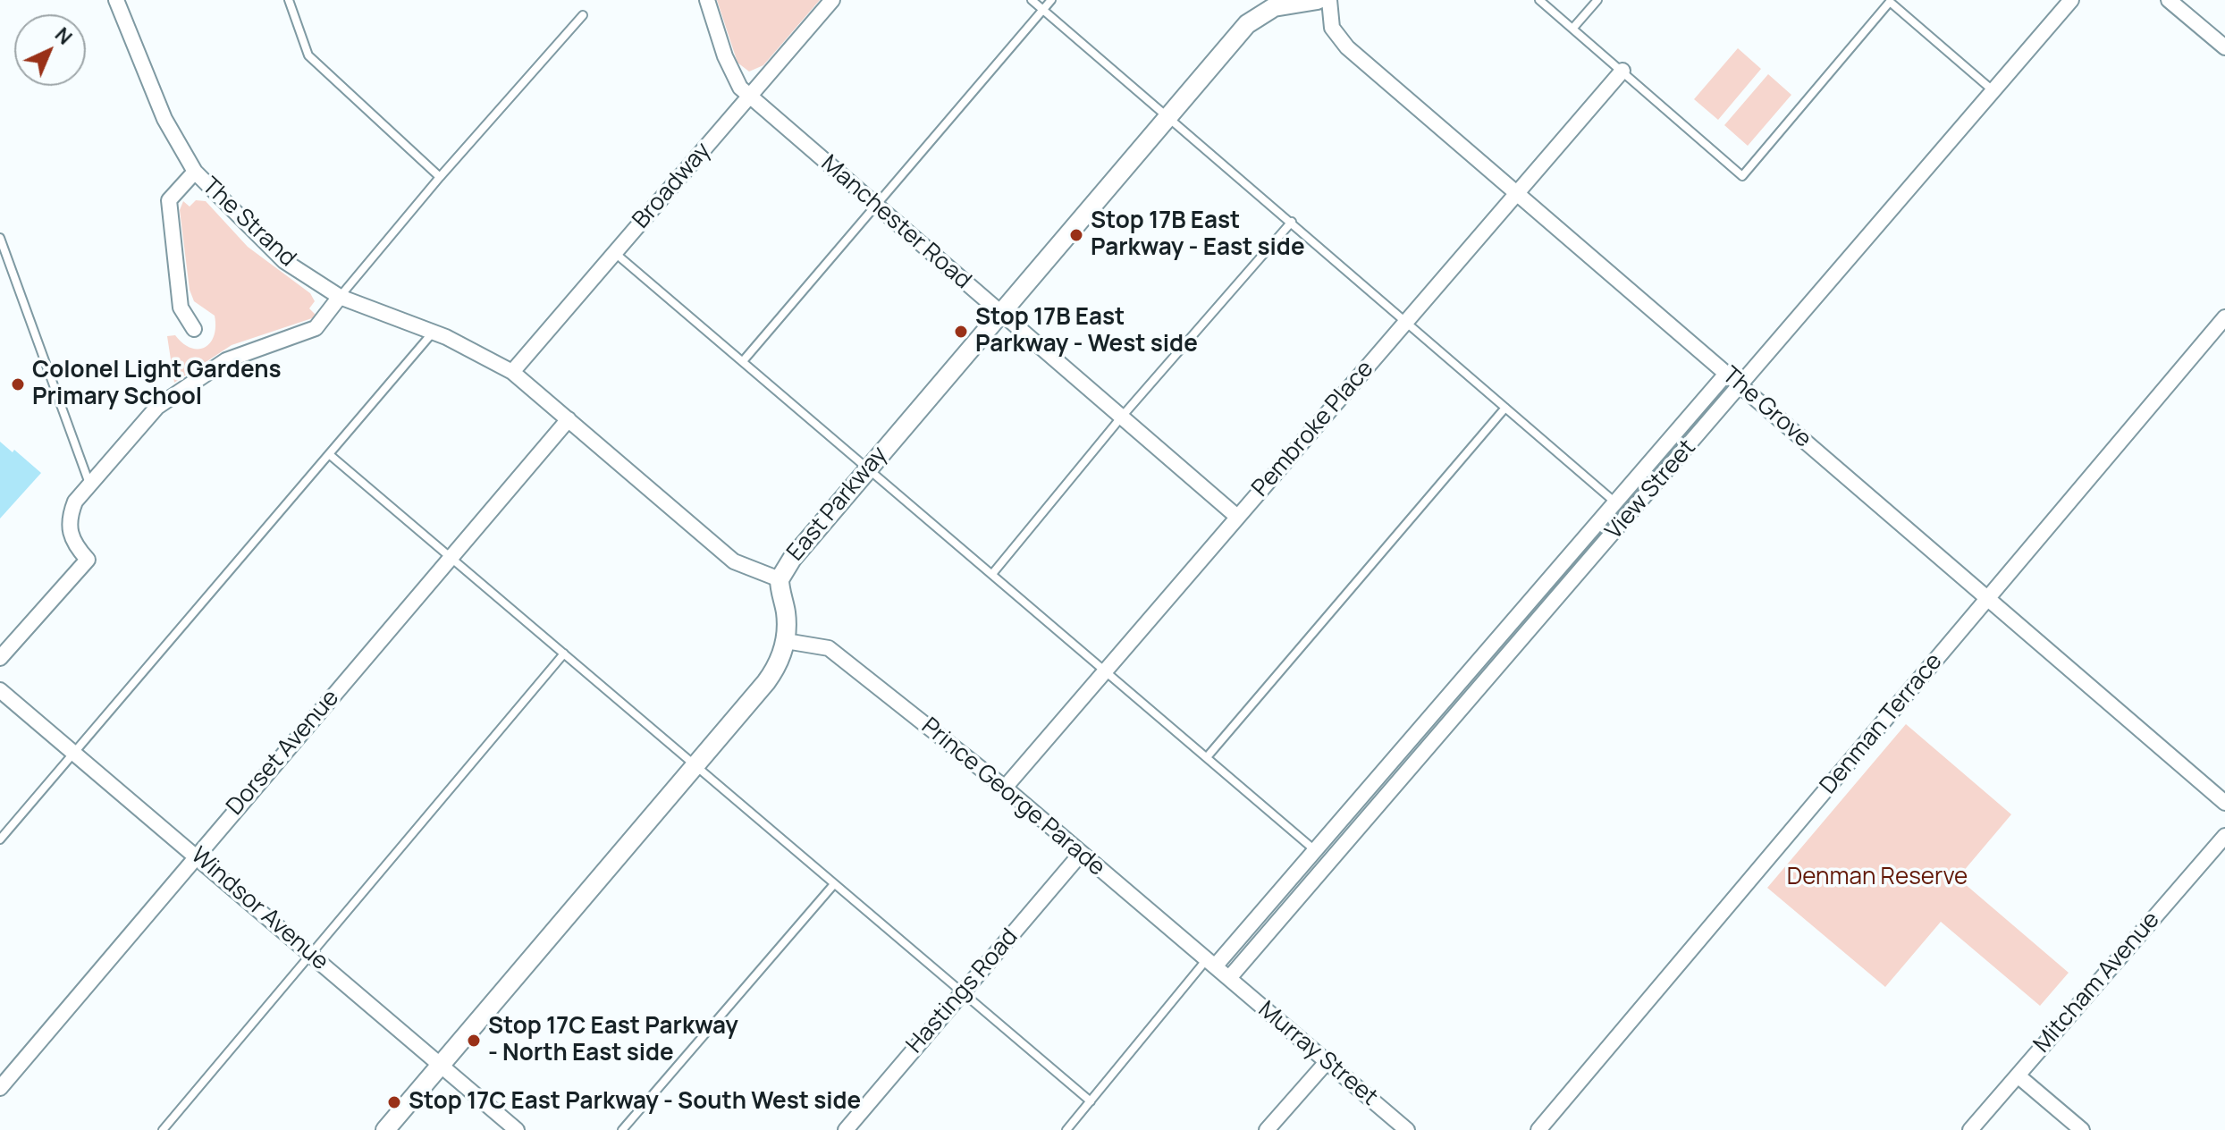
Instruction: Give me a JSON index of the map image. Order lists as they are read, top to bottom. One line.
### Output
{"streets":{"street":["Broadway","The Strand","Manchester Road","The Grove","Pembroke Place","View Street","East Parkway","Denman Terrace","Dorset Avenue","Prince George Parade","Windsor Avenue","Mitcham Avenue","Hastings Road","Murray Street"]},"crossings":[["Broadway","Manchester Road"],["Manchester Road","Pembroke Place"],["Manchester Road","East Parkway"],["The Grove","Pembroke Place"],["The Grove","View Street"],["The Grove","Denman Terrace"],["Pembroke Place","Prince George Parade"],["View Street","Prince George Parade"],["View Street","Murray Street"],["East Parkway","Prince George Parade"],["East Parkway","Windsor Avenue"],["Dorset Avenue","Windsor Avenue"],["Prince George Parade","Hastings Road"],["Prince George Parade","Murray Street"]],"parks":["Denman Reserve"],"places":["Stop 17B East Parkway - East side","Stop 17B East Parkway - West side","Colonel Light Gardens Primary School","Stop 17C East Parkway - North East side","Stop 17C East Parkway - South West side"],"north":"top right"}
